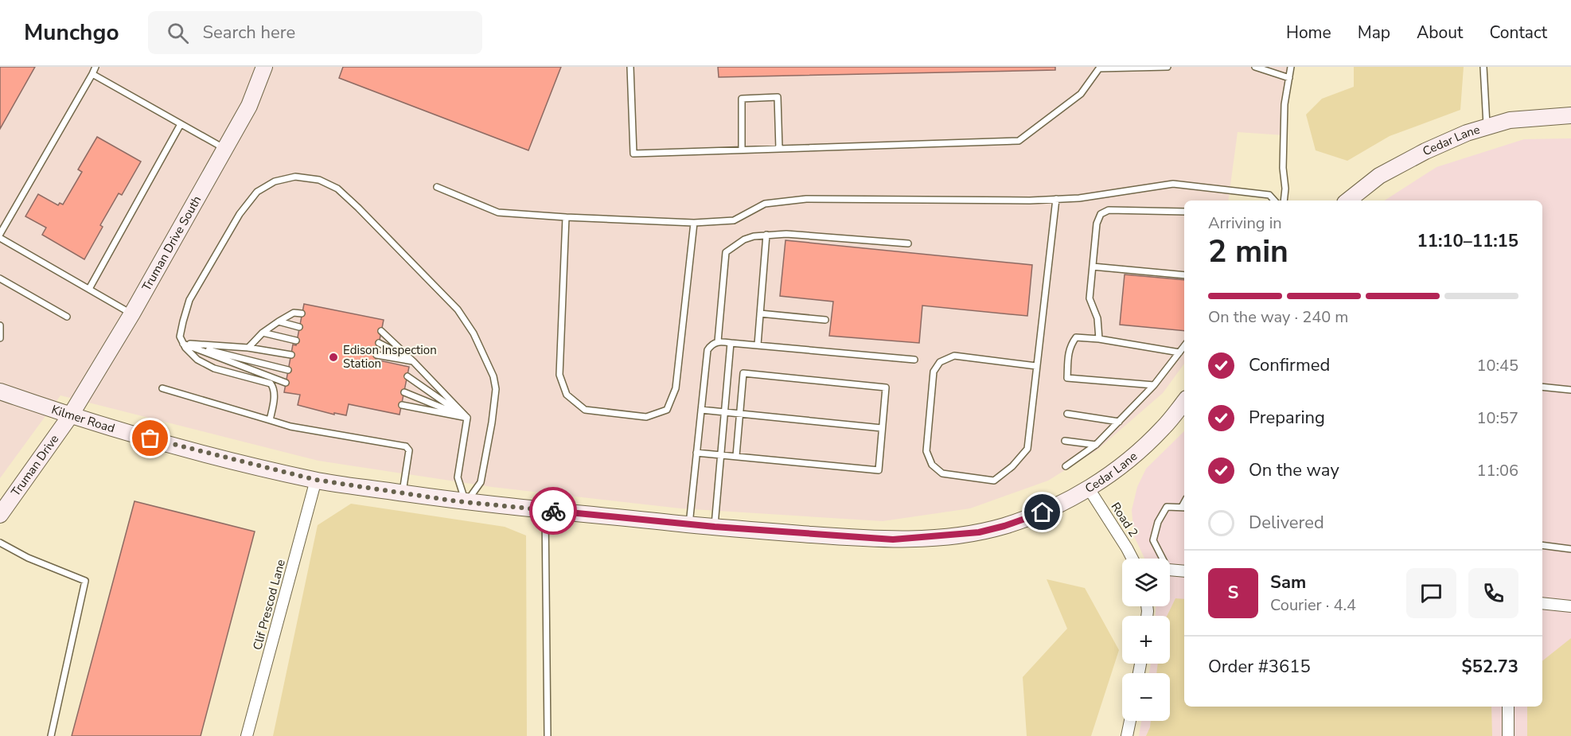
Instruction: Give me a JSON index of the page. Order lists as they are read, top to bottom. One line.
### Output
{"streets":{"street":["Cedar Lane","Truman Drive South","Kilmer Road","Truman Drive","Road 2","Clif Prescod Lane"]},"crossings":[["Cedar Lane","Kilmer Road"],["Cedar Lane","Road 2"],["Truman Drive South","Kilmer Road"],["Truman Drive South","Truman Drive"],["Kilmer Road","Truman Drive"],["Kilmer Road","Clif Prescod Lane"]],"places":["Edison Inspection Station"],"page":{"header":"Munchgo","search":"Search here","nav":["Home","Map","About","Contact"],"heading":["2 min","Arriving in","11:10–11:15"],"panel":["Sam","Courier · 4.4","Order #3615","$52.73"],"bar":"On the way · 240 m","list":[["Confirmed","10:45"],["Preparing","10:57"],["On the way","11:06"],"Delivered"],"map_buttons":["+","−"],"round":"S"}}
